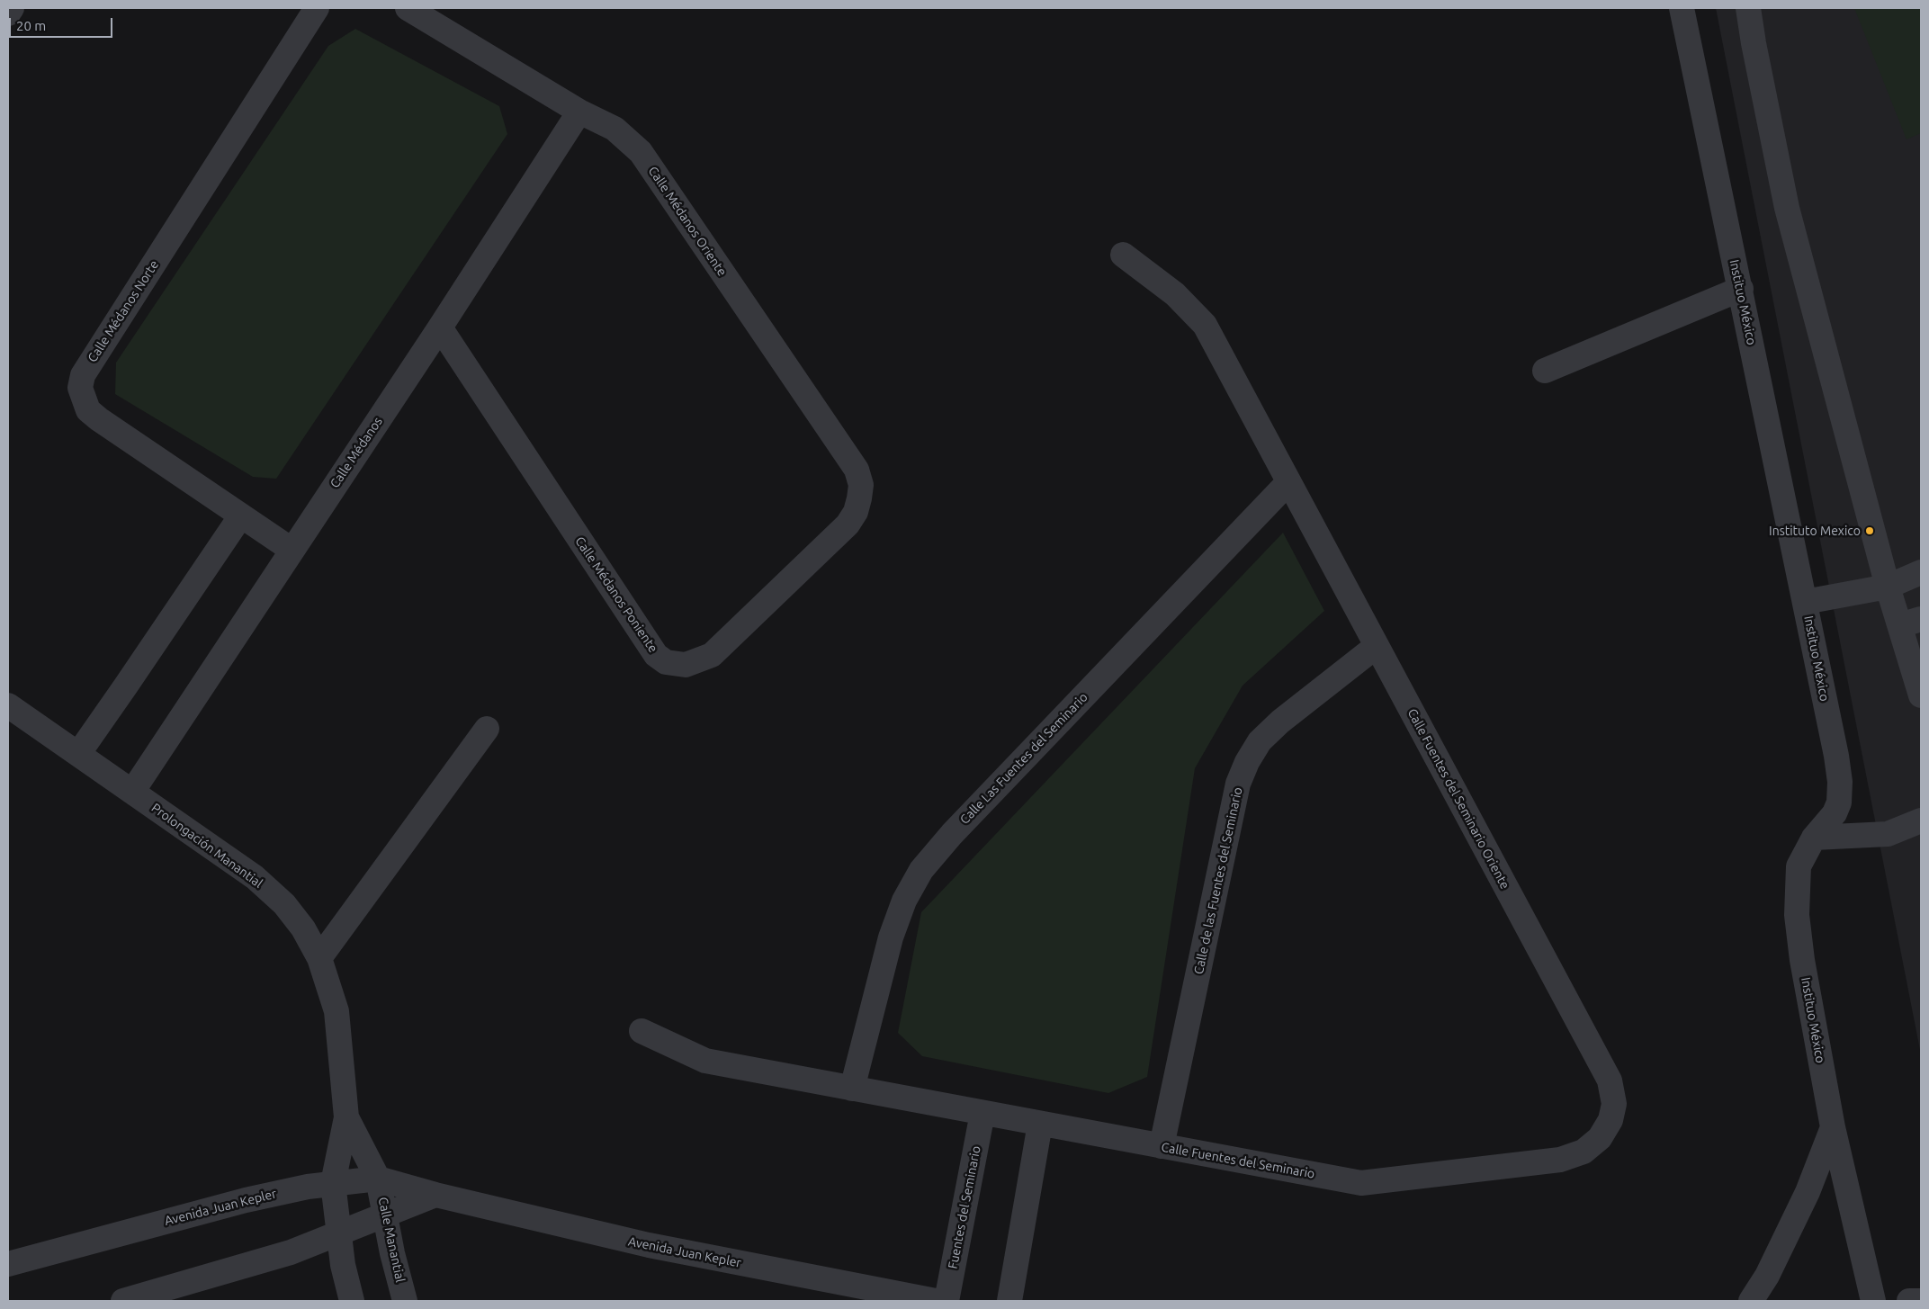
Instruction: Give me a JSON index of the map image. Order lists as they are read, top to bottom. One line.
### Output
{"streets":{"street":["Calle Médanos Oriente","Instituo México","Calle Médanos Norte","Calle Médanos","Calle Médanos Poniente","Calle Las Fuentes del Seminario","Calle Fuentes del Seminario Oriente","Prolongación Manantial","Calle de las Fuentes del Seminario","Calle Fuentes del Seminario","Avenida Juan Kepler","Fuentes del Seminario","Calle Manantial"]},"crossings":[["Calle Médanos Oriente","Calle Médanos"],["Calle Médanos Oriente","Calle Médanos Poniente"],["Calle Médanos Norte","Calle Médanos"],["Calle Médanos","Calle Médanos Poniente"],["Calle Médanos","Prolongación Manantial"],["Calle Las Fuentes del Seminario","Calle Fuentes del Seminario Oriente"],["Calle Las Fuentes del Seminario","Calle Fuentes del Seminario"],["Calle Fuentes del Seminario Oriente","Calle de las Fuentes del Seminario"],["Calle Fuentes del Seminario Oriente","Calle Fuentes del Seminario"],["Prolongación Manantial","Avenida Juan Kepler"],["Prolongación Manantial","Calle Manantial"],["Calle de las Fuentes del Seminario","Calle Fuentes del Seminario"],["Calle Fuentes del Seminario","Fuentes del Seminario"],["Avenida Juan Kepler","Calle Manantial"]],"places":["Instituto Mexico"],"scale_bar":"20 m"}
